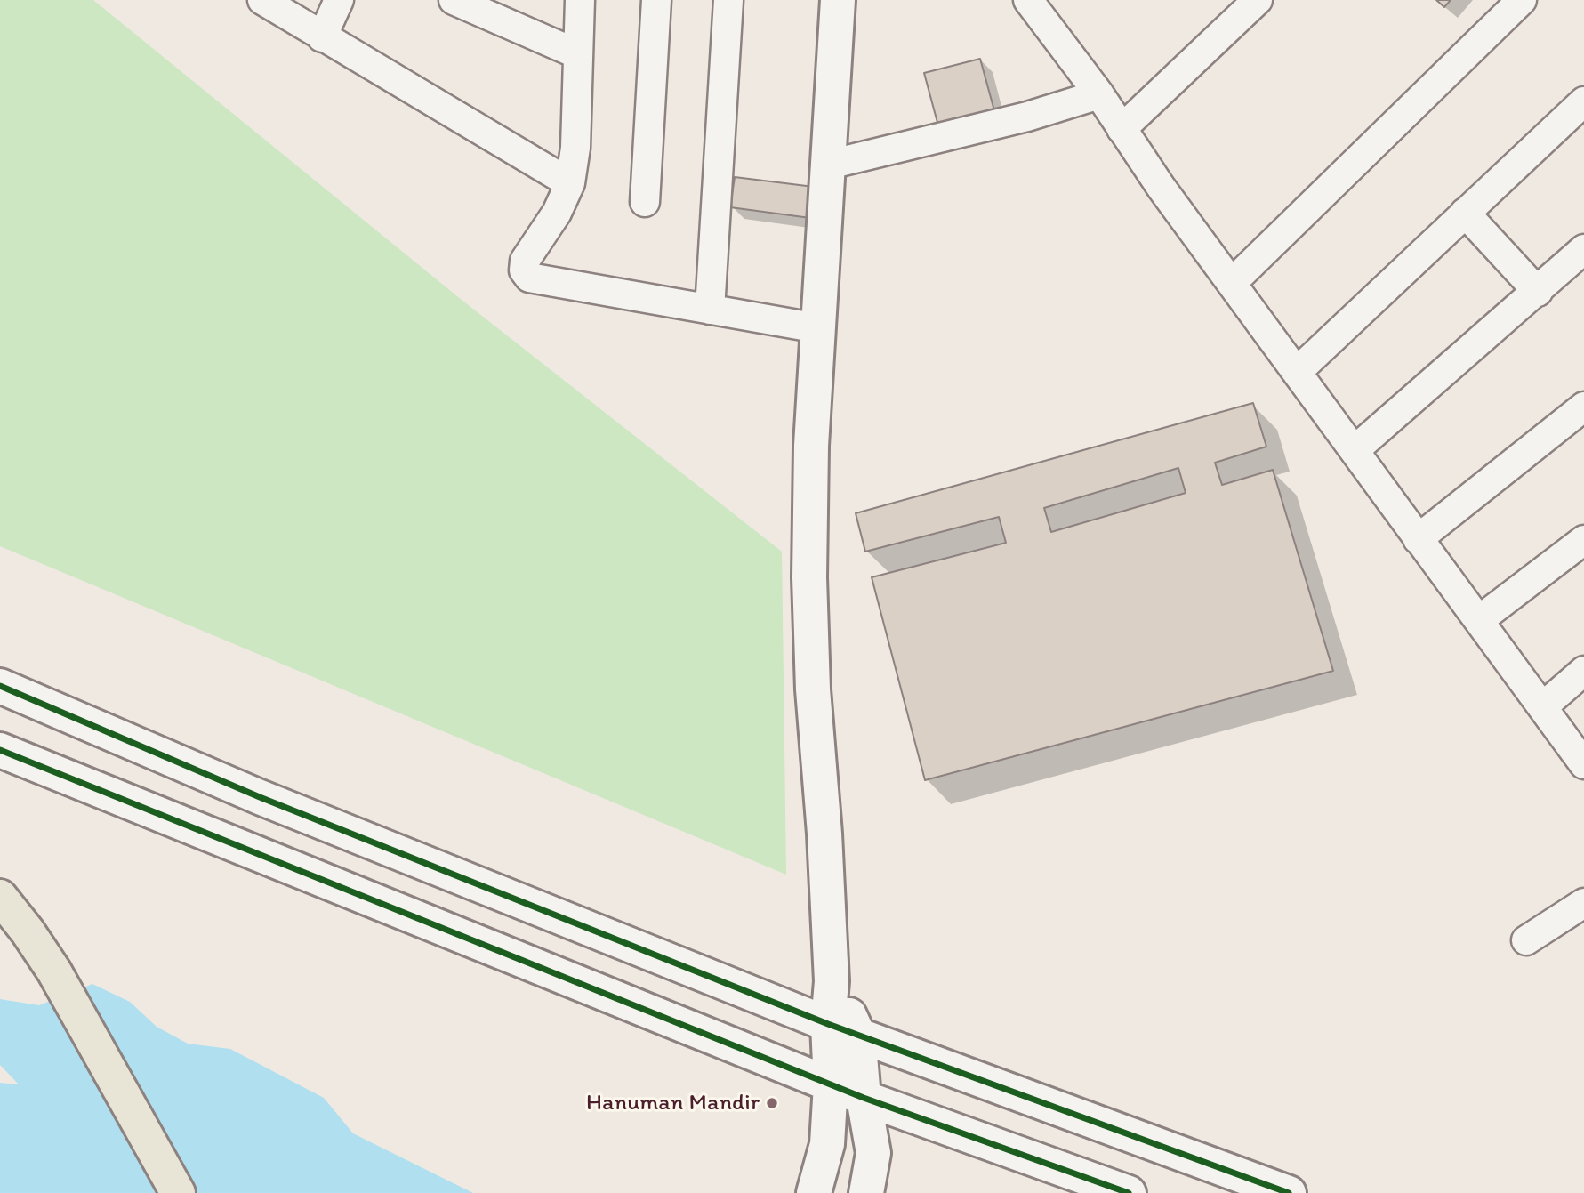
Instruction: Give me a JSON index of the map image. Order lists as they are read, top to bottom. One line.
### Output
{"places":["Hanuman Mandir"]}
